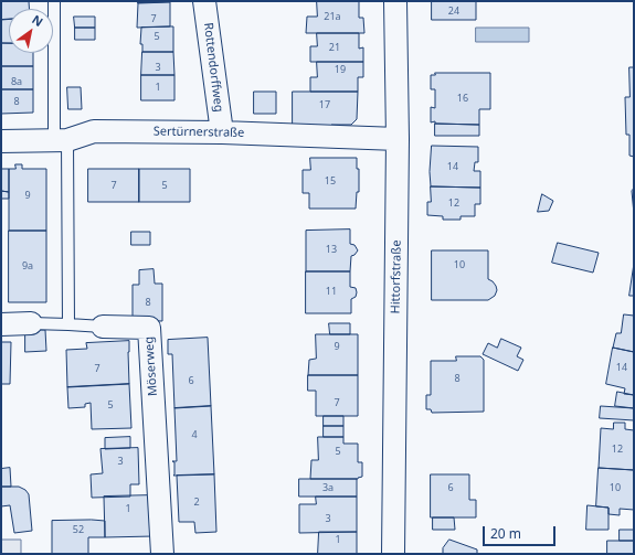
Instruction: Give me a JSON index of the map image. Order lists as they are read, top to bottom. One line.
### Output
{"streets":{"street":["Rottendorffweg","Sertürnerstraße","Hittorfstraße","Möserweg"]},"crossings":[["Rottendorffweg","Sertürnerstraße"],["Sertürnerstraße","Hittorfstraße"]],"house_numbers":["24","21a","7","5","21","3","19","8a","1","16","8","17","14","15","7","5","9","12","13","10","9a","11","8","9","14","7","8","6","7","5","4","12","5","3","3a","6","10","2","1","3","52","1"],"scale_bar":"20 m","north":"top right"}
